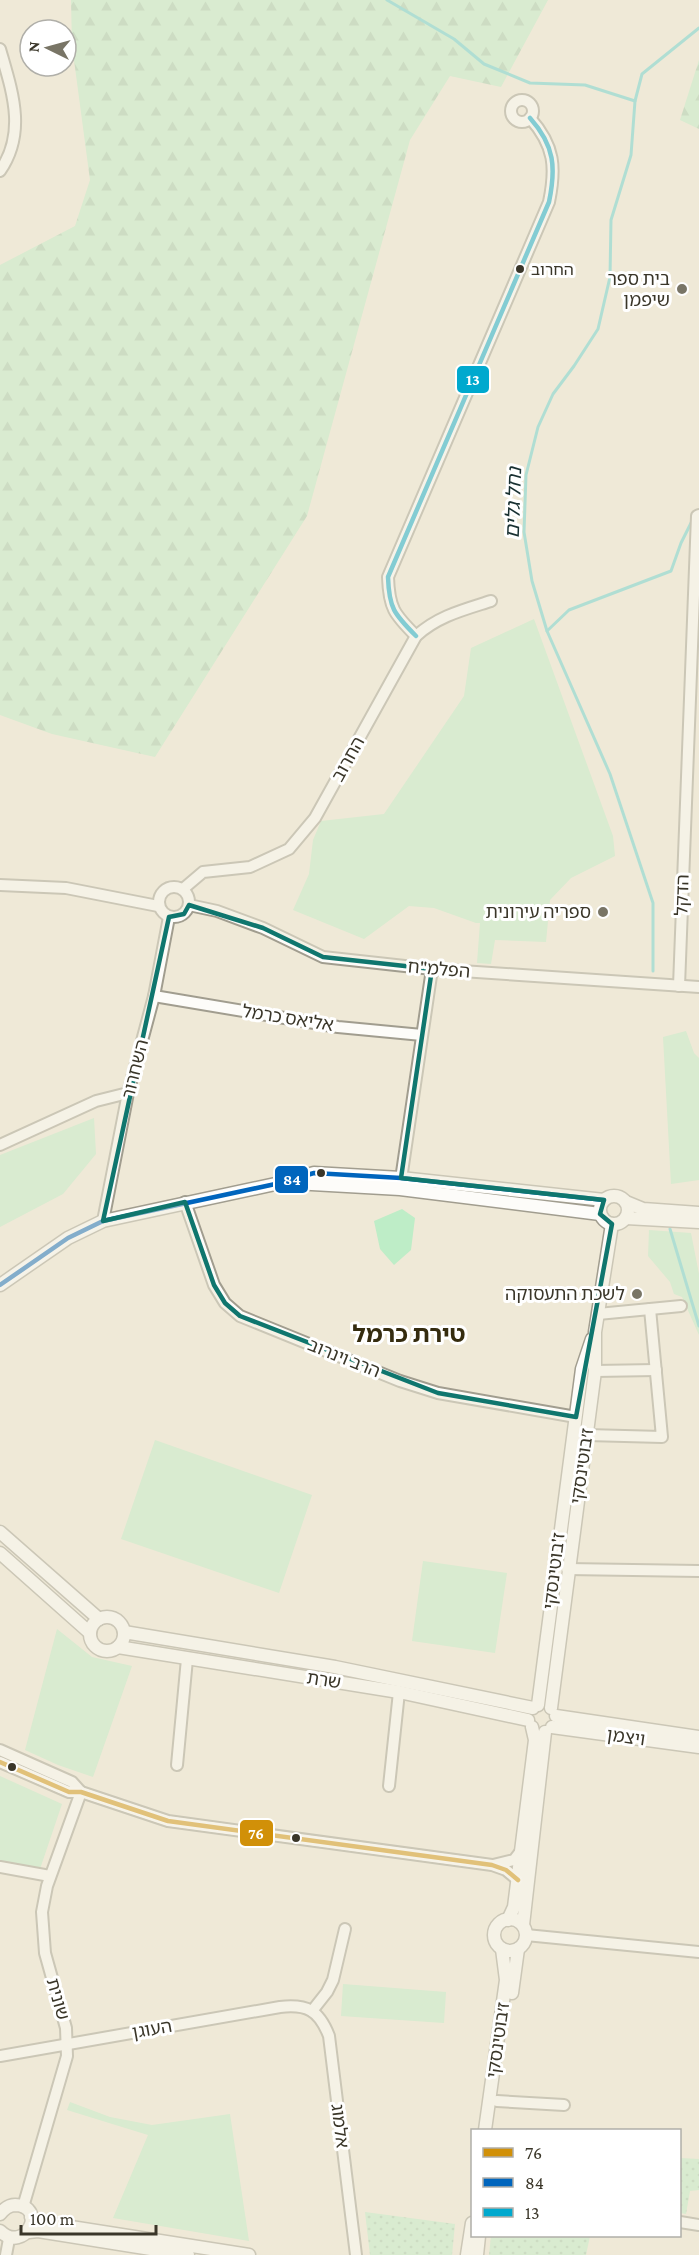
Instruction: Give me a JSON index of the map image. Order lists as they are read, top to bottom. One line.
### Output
{"streets":{"street":["החרוב","הדקל","הפלמ\"ח","אליאס כרמל","השחרור","הרב וינרוב","ז׳בוטינסקי","ז'בוטינסקי","שרת","ויצמן","שונית","העוגן","אלמוג"]},"crossings":[["החרוב","הפלמ\"ח"],["החרוב","השחרור"],["הדקל","הפלמ\"ח"],["הפלמ\"ח","השחרור"],["אליאס כרמל","השחרור"],["הרב וינרוב","ז'בוטינסקי"],["ז׳בוטינסקי","ז'בוטינסקי"],["ז׳בוטינסקי","שרת"],["ז׳בוטינסקי","ויצמן"],["ז'בוטינסקי","שרת"],["שרת","ויצמן"],["שונית","העוגן"],["העוגן","אלמוג"]],"districts":["טירת כרמל"],"water":["נחל גלים"],"places":["החרוב","בית ספר שיפמן","ספריה עירונית","לשכת התעסוקה"],"lines":["transit line 13","transit line 84","transit line 76"],"legend":["76","84","13"],"scale_bar":"100 m","north":"left"}
